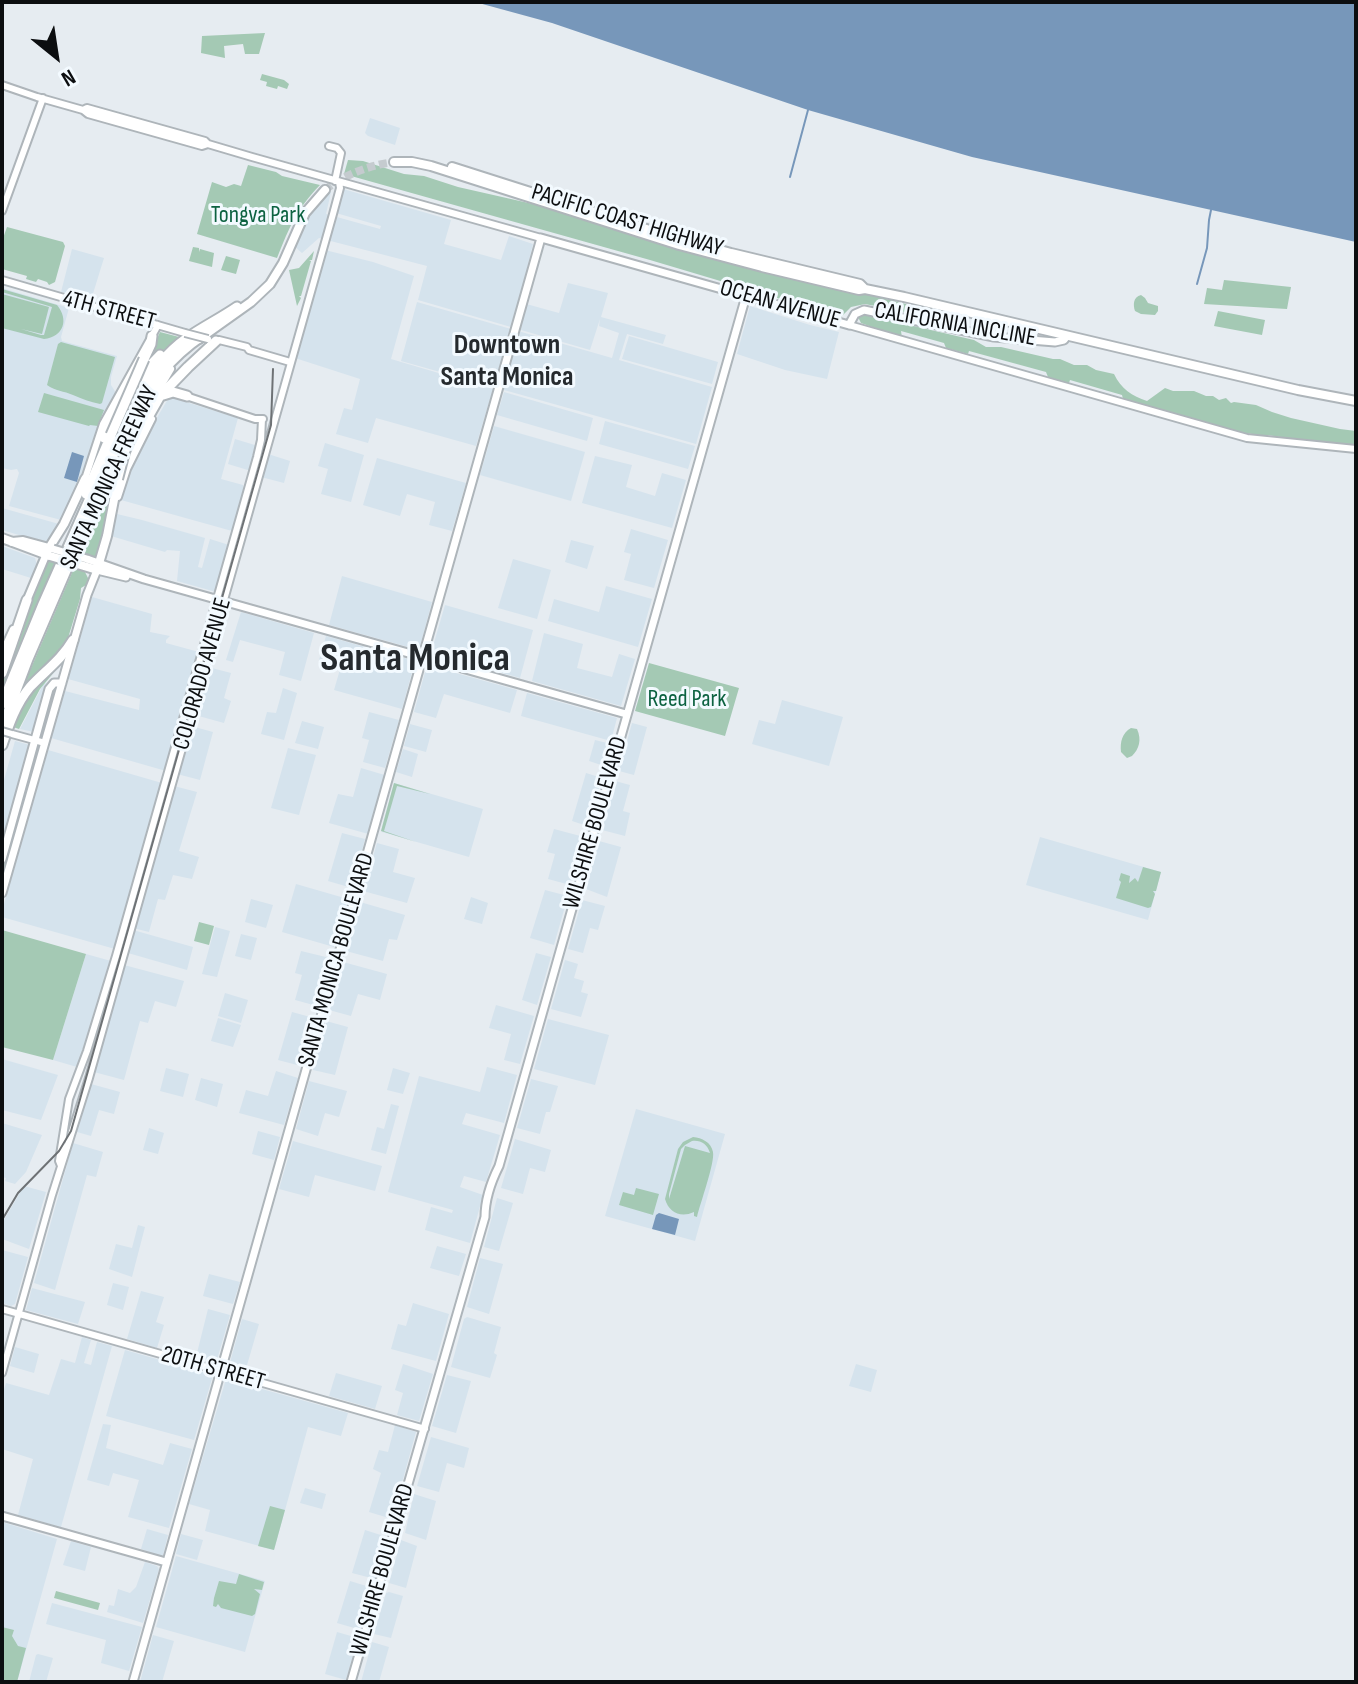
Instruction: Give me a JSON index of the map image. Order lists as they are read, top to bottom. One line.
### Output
{"streets":{"highway":["PACIFIC COAST HIGHWAY","SANTA MONICA FREEWAY"],"main road":["OCEAN AVENUE","4TH STREET","CALIFORNIA INCLINE","COLORADO AVENUE","WILSHIRE BOULEVARD","SANTA MONICA BOULEVARD","20TH STREET"]},"crossings":[["PACIFIC COAST HIGHWAY","CALIFORNIA INCLINE"],["OCEAN AVENUE","CALIFORNIA INCLINE"],["OCEAN AVENUE","COLORADO AVENUE"],["OCEAN AVENUE","WILSHIRE BOULEVARD"],["OCEAN AVENUE","SANTA MONICA BOULEVARD"],["4TH STREET","SANTA MONICA FREEWAY"],["4TH STREET","COLORADO AVENUE"],["COLORADO AVENUE","20TH STREET"],["WILSHIRE BOULEVARD","20TH STREET"],["SANTA MONICA BOULEVARD","20TH STREET"]],"districts":["Downtown Santa Monica","Santa Monica"],"parks":["Tongva Park","Reed Park"],"north":"bottom right"}
